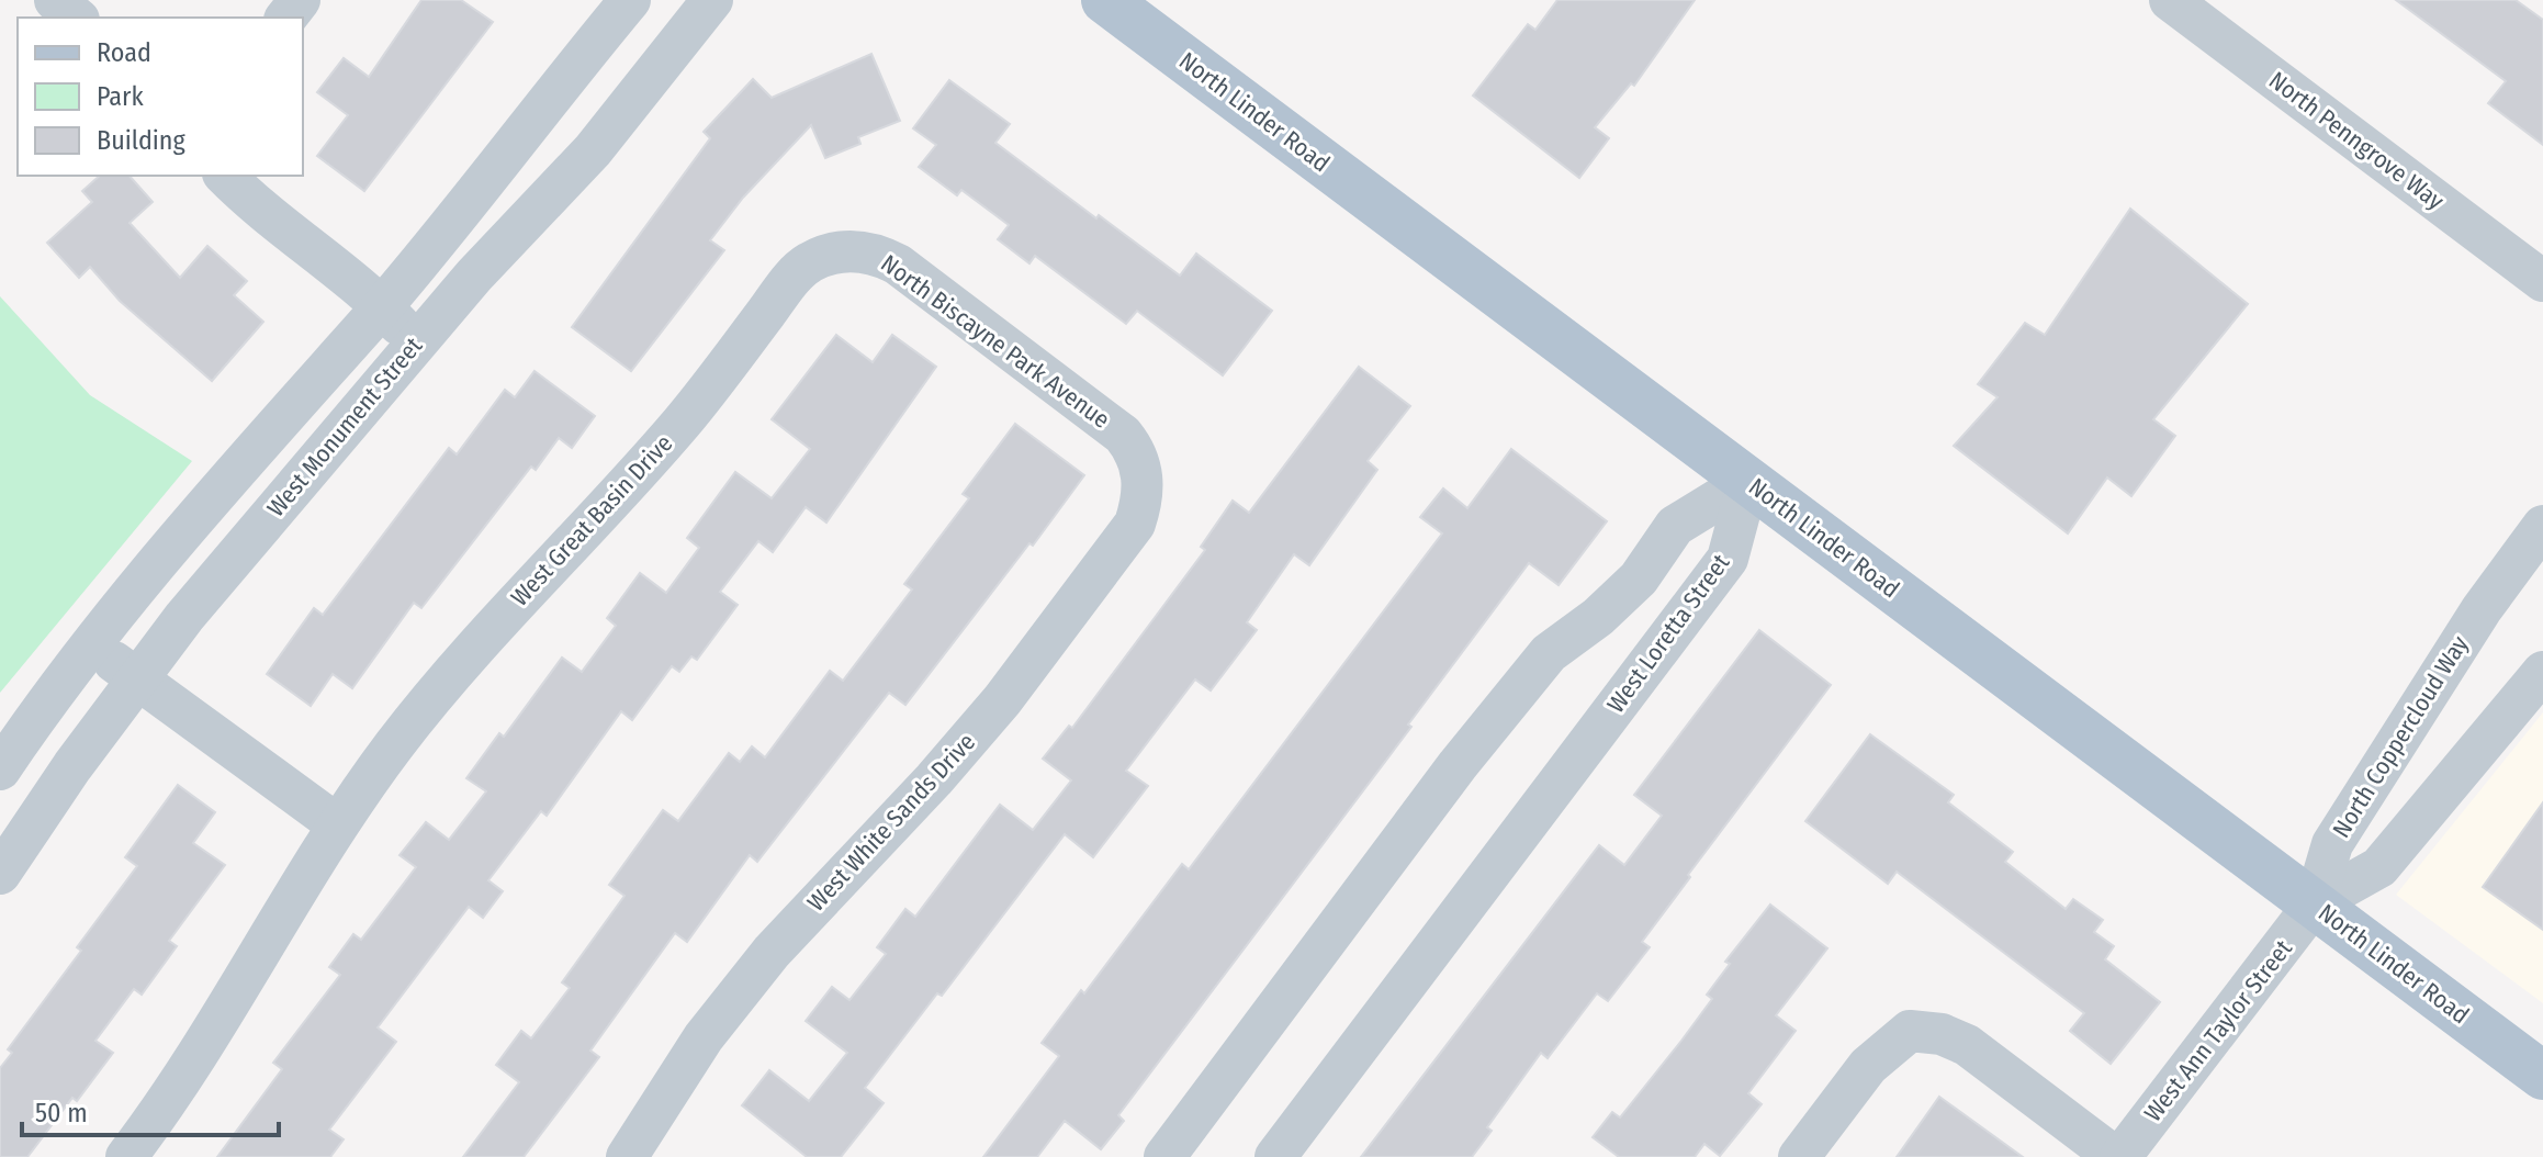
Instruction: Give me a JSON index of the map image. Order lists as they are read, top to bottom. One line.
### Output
{"streets":{"main road":["North Linder Road"],"street":["North Penngrove Way","North Biscayne Park Avenue","West Monument Street","West Great Basin Drive","West Loretta Street","North Coppercloud Way","West White Sands Drive","West Ann Taylor Street"]},"crossings":[["North Linder Road","West Loretta Street"],["North Linder Road","North Coppercloud Way"],["North Linder Road","West Ann Taylor Street"],["North Biscayne Park Avenue","West Great Basin Drive"],["North Biscayne Park Avenue","West White Sands Drive"],["North Coppercloud Way","West Ann Taylor Street"]],"legend":["Road","Park","Building"],"scale_bar":"50 m"}
